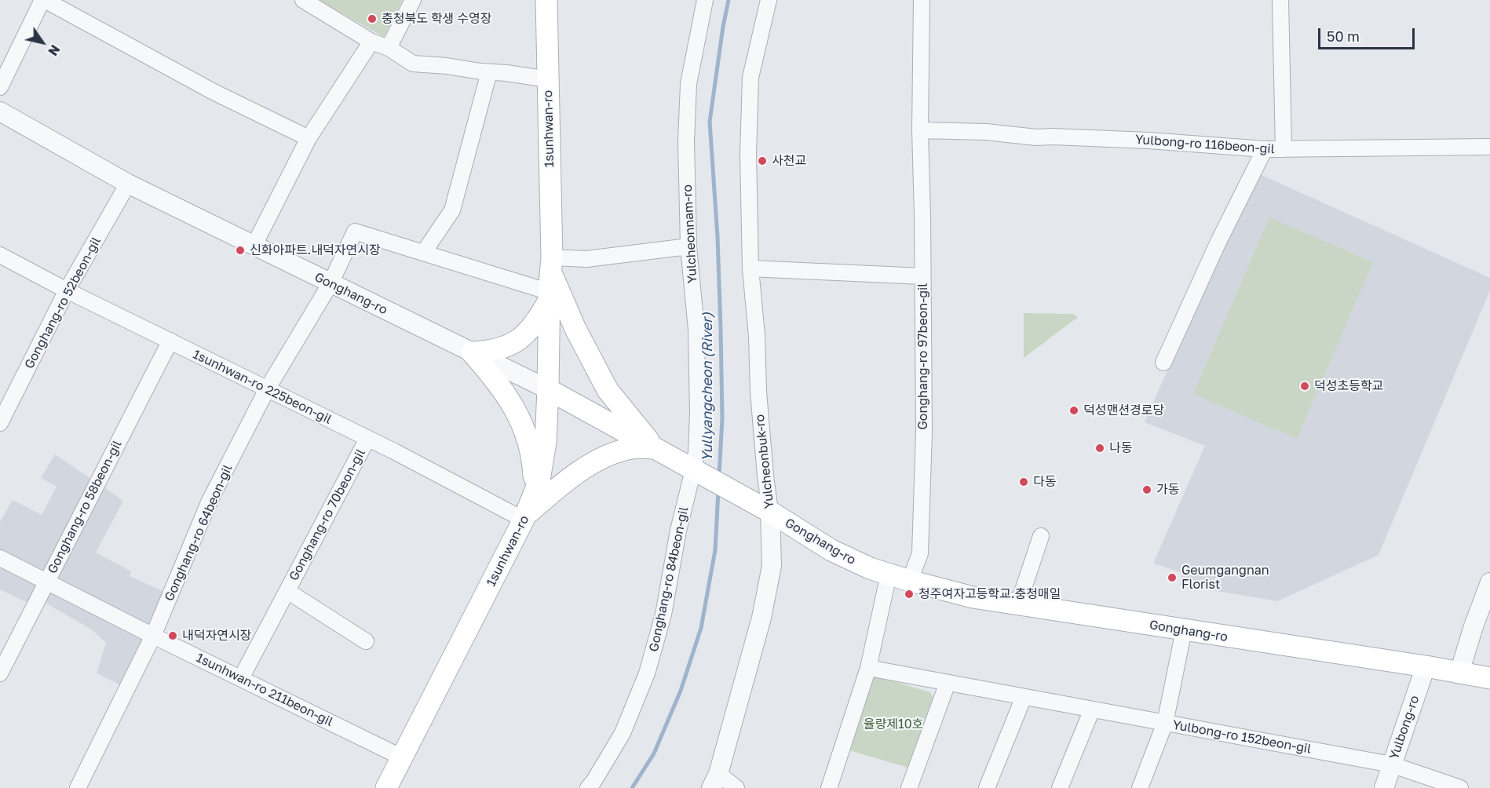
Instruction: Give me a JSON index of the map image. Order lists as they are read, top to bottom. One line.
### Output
{"streets":{"main road":["1sunhwan-ro","Gonghang-ro"],"street":["Yulbong-ro 116beon-gil","Yulcheonnam-ro","Gonghang-ro 52beon-gil","Gonghang-ro 97beon-gil","1sunhwan-ro 225beon-gil","Yulcheonbuk-ro","Gonghang-ro 58beon-gil","Gonghang-ro 70beon-gil","Gonghang-ro 64beon-gil","Gonghang-ro 84beon-gil","1sunhwan-ro 211beon-gil","Yulbong-ro","Yulbong-ro 152beon-gil"]},"crossings":[["1sunhwan-ro","Gonghang-ro"],["1sunhwan-ro","1sunhwan-ro 225beon-gil"],["1sunhwan-ro","1sunhwan-ro 211beon-gil"],["Yulbong-ro 116beon-gil","Gonghang-ro 97beon-gil"],["Yulcheonnam-ro","Gonghang-ro"],["Yulcheonnam-ro","Gonghang-ro 84beon-gil"],["Gonghang-ro","Gonghang-ro 52beon-gil"],["Gonghang-ro","Gonghang-ro 97beon-gil"],["Gonghang-ro","Yulcheonbuk-ro"],["Gonghang-ro","Gonghang-ro 64beon-gil"],["Gonghang-ro","Gonghang-ro 84beon-gil"],["Gonghang-ro","Yulbong-ro"],["Gonghang-ro 52beon-gil","1sunhwan-ro 225beon-gil"],["1sunhwan-ro 225beon-gil","Gonghang-ro 58beon-gil"],["1sunhwan-ro 225beon-gil","Gonghang-ro 70beon-gil"],["1sunhwan-ro 225beon-gil","Gonghang-ro 64beon-gil"],["Gonghang-ro 58beon-gil","1sunhwan-ro 211beon-gil"],["Gonghang-ro 70beon-gil","1sunhwan-ro 211beon-gil"],["Gonghang-ro 64beon-gil","1sunhwan-ro 211beon-gil"],["Yulbong-ro","Yulbong-ro 152beon-gil"]],"water":["Yullyangcheon (River)"],"parks":["율량제10호"],"places":["충청북도 학생 수영장","사천교","신화아파트.내덕자연시장","덕성초등학교","덕성맨션경로당","나동","다동","가동","Geumgangnan Florist","청주여자고등학교.충청매일","내덕자연시장"],"scale_bar":"50 m","north":"bottom right"}
